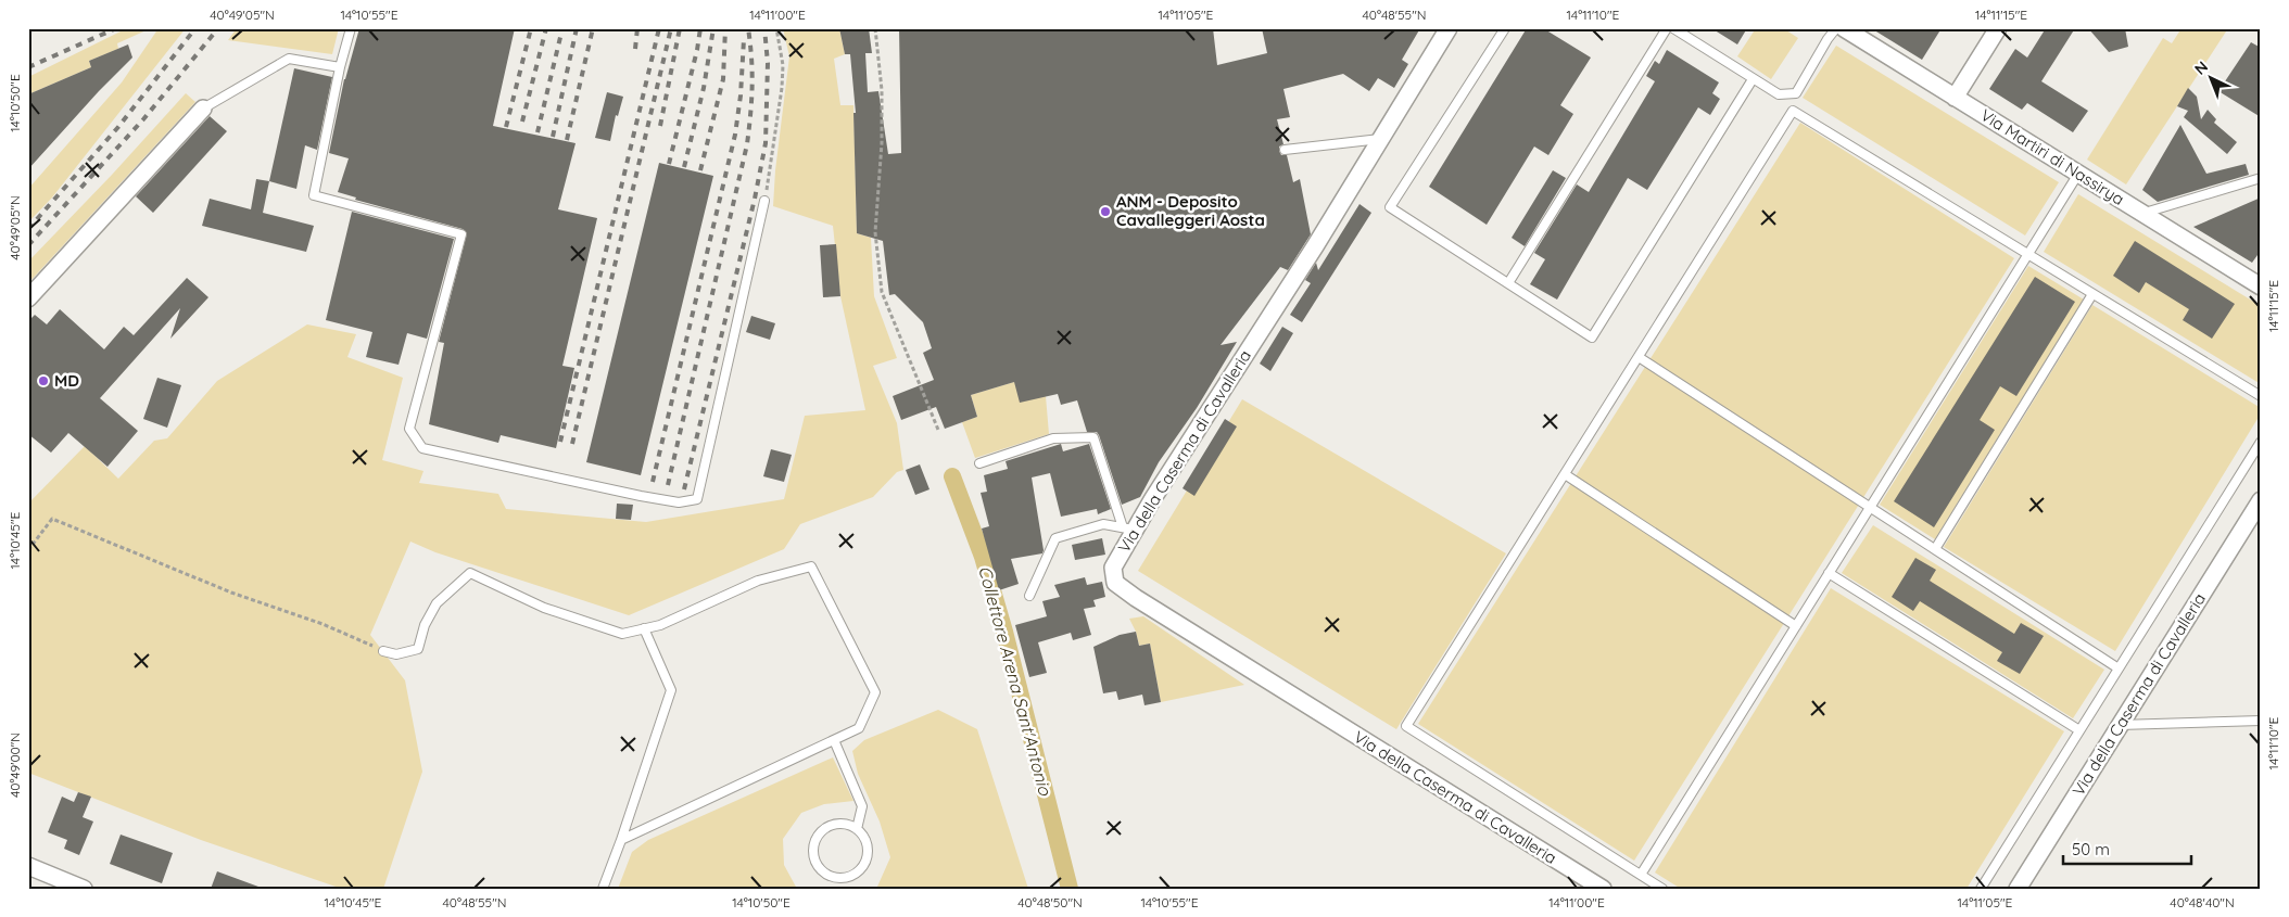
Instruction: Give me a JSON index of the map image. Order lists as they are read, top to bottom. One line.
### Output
{"streets":{"street":["Via Martiri di Nassirya","Via della Caserma di Cavalleria"]},"water":["Collettore Arena Sant'Antonio"],"places":["ANM - Deposito Cavalleggeri Aosta","MD"],"scale_bar":"50 m","north":"top left","coordinates":["40°49'05\"N","14°10'55\"E","14°11'00\"E","14°11'05\"E","40°48'55\"N","14°11'10\"E","14°11'15\"E","14°10'50\"E","14°10'45\"E","40°49'00\"N","40°48'50\"N","40°48'40\"N"]}
